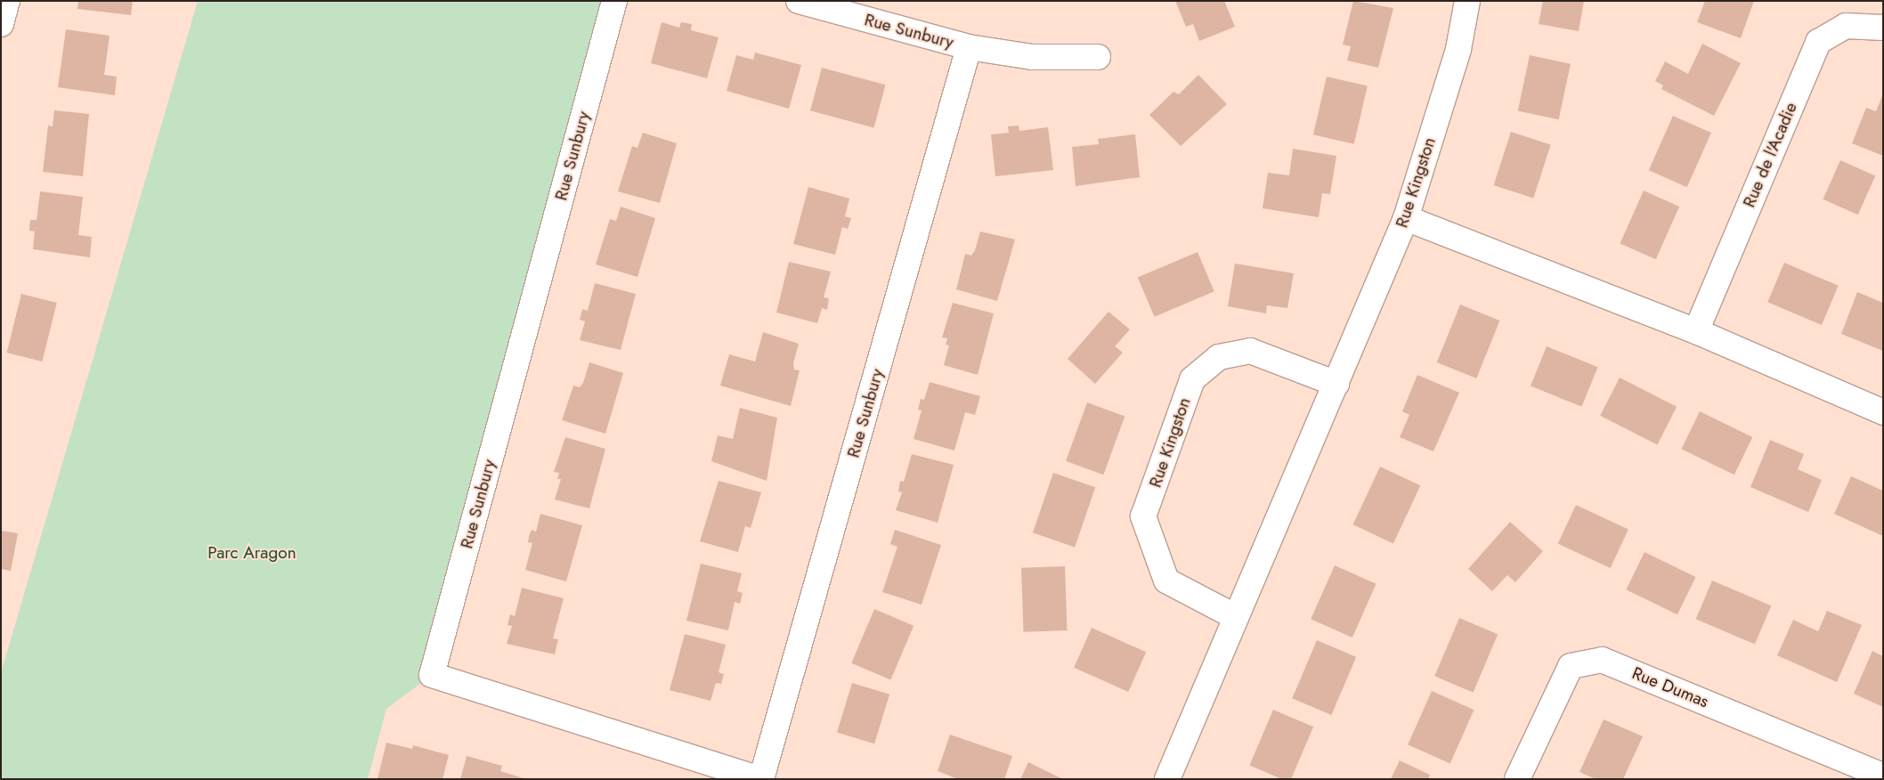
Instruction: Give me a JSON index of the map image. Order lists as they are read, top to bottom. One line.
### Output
{"streets":{"street":["Rue Sunbury","Rue de l'Acadie","Rue Kingston","Rue Dumas"]},"parks":["Parc Aragon"]}
